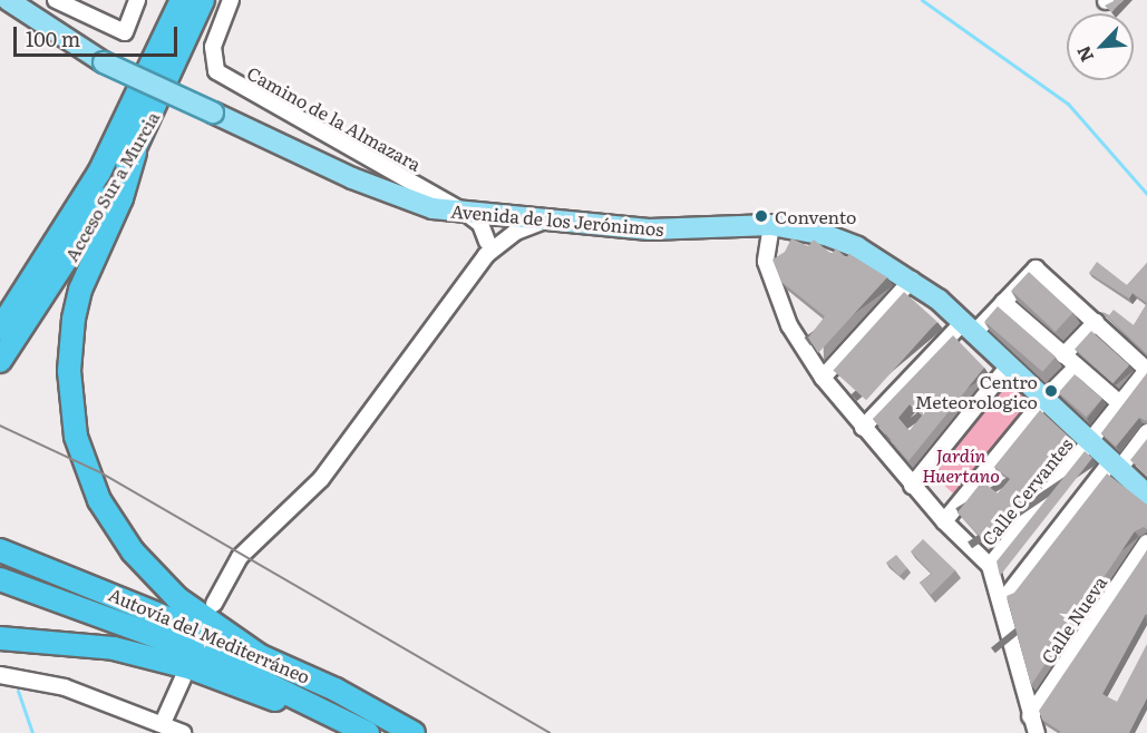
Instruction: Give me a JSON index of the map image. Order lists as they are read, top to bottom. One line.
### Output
{"streets":{"highway":["Acceso Sur a Murcia","Autovía del Mediterráneo"],"main road":["Avenida de los Jerónimos"],"street":["Camino de la Almazara","Calle Cervantes","Calle Nueva"]},"crossings":[["Camino de la Almazara","Avenida de los Jerónimos"],["Avenida de los Jerónimos","Calle Cervantes"]],"parks":["Jardín Huertano"],"places":["Convento","Centro Meteorologico"],"scale_bar":"100 m","north":"bottom left"}
